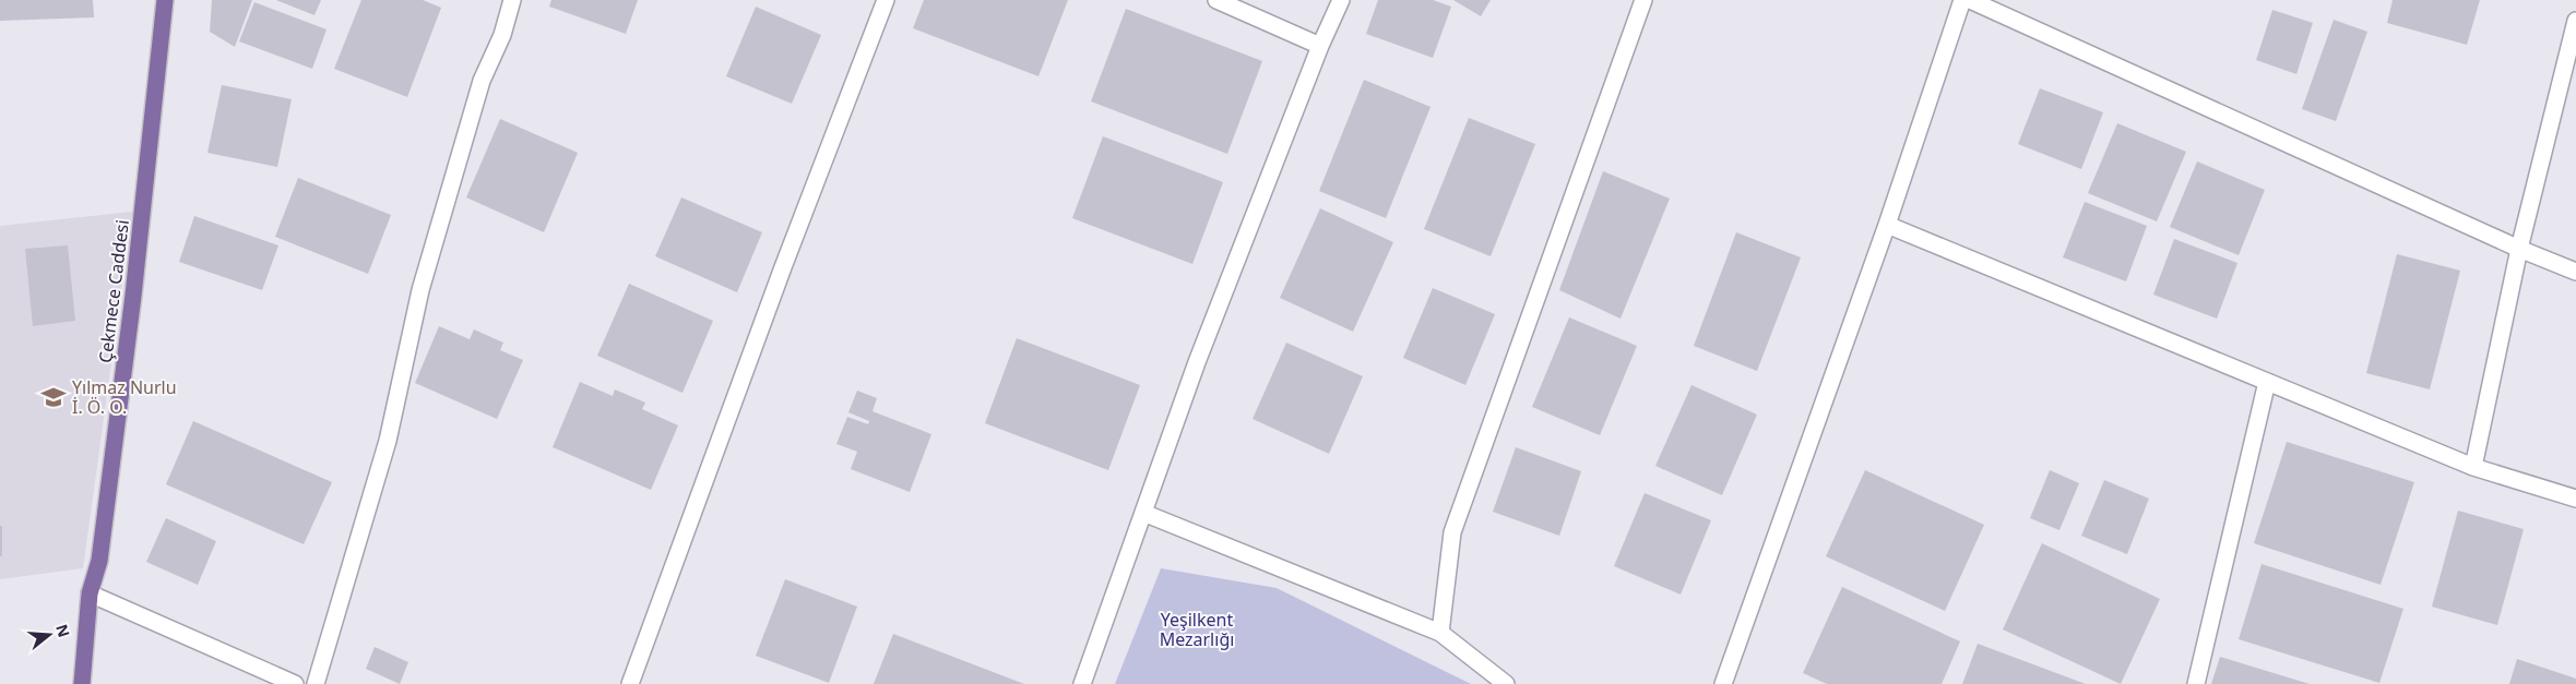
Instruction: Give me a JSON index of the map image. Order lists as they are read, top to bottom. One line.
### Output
{"streets":{"main road":["Çekmece Caddesi"]},"parks":["Yeşilkent Mezarlığı"],"places":{"school or university":["Yılmaz Nurlu İ. Ö. O."]},"north":"right"}
